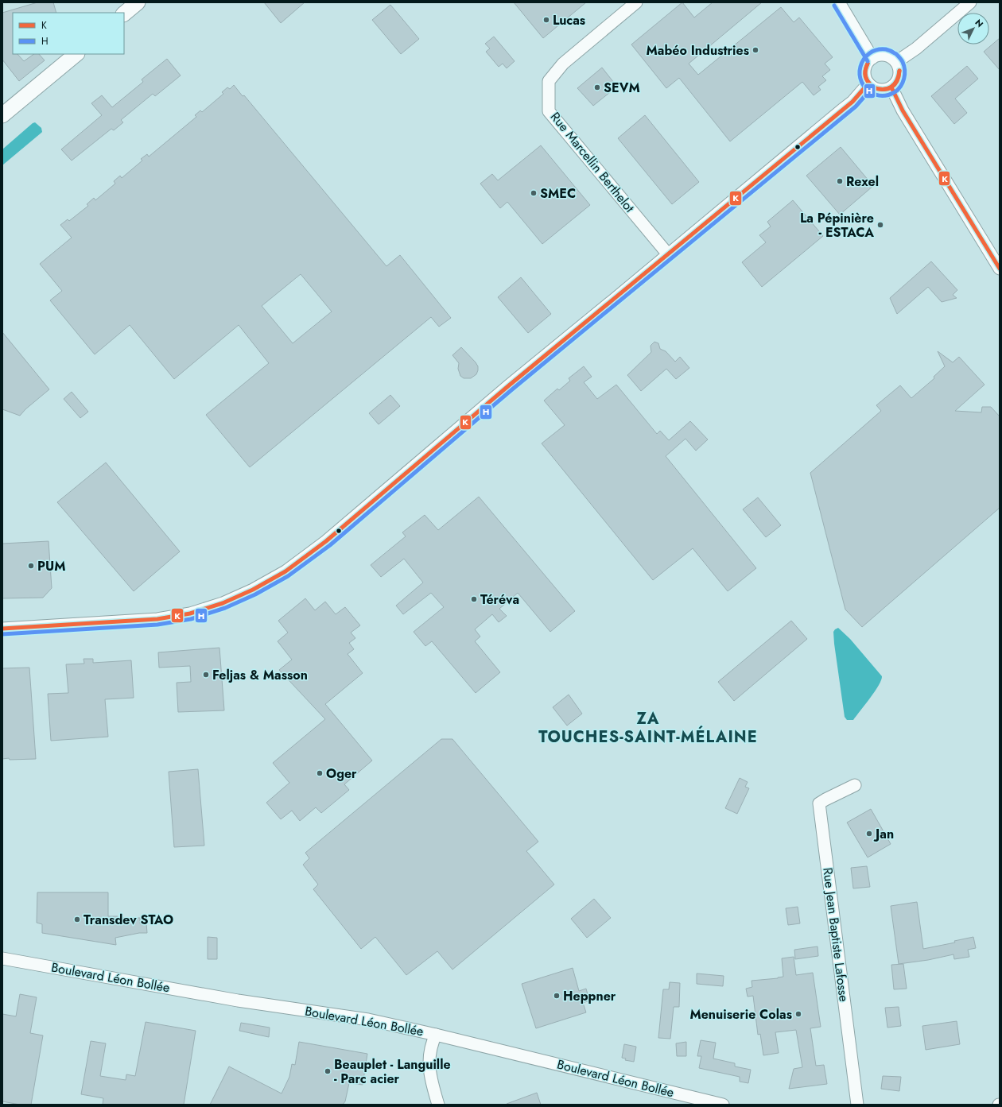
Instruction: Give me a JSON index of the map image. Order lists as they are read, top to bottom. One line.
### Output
{"streets":{"street":["Rue Marcellin Berthelot","Rue Jean Baptiste Lafosse","Boulevard Léon Bollée"]},"districts":["ZA TOUCHES-SAINT-MÉLAINE"],"places":["Lucas","Mabéo Industries","SEVM","Rexel","SMEC","La Pépinière - ESTACA","PUM","Téréva","Feljas & Masson","Oger","Jan","Transdev STAO","Heppner","Menuiserie Colas","Beauplet - Languille - Parc acier"],"lines":["transit line H","transit line K"],"legend":["K","H"],"north":"top right"}
